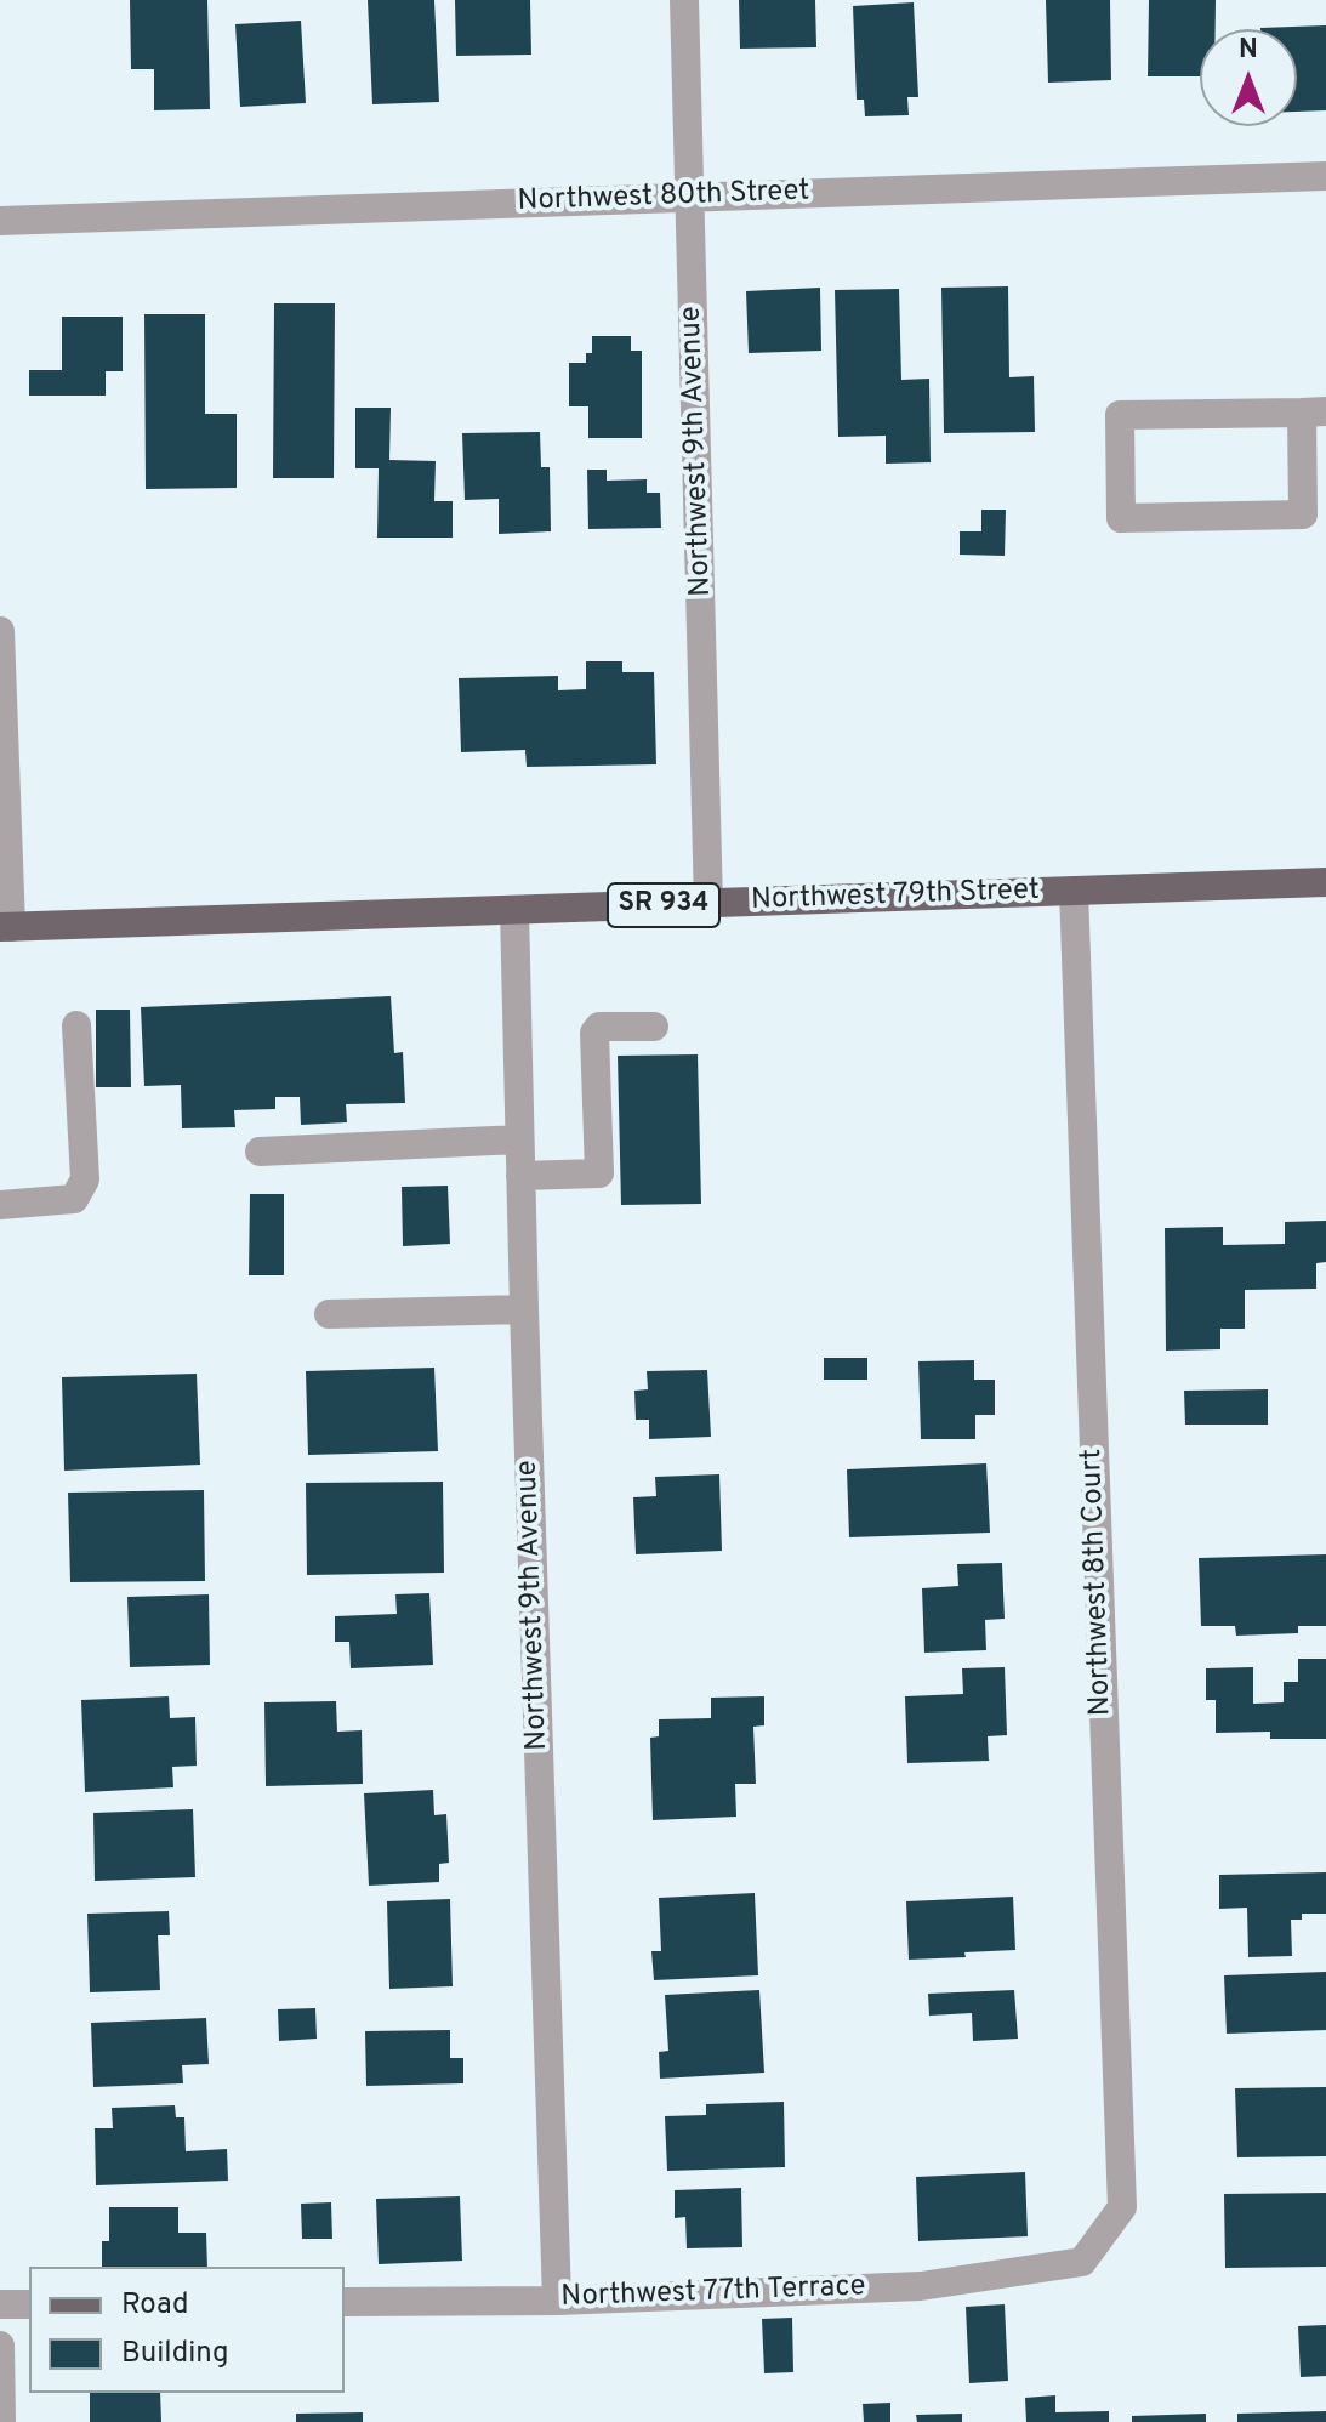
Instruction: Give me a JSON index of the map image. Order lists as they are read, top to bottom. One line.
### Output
{"streets":{"main road":["Northwest 79th Street","SR 934"],"street":["Northwest 80th Street","Northwest 9th Avenue","Northwest 8th Court","Northwest 77th Terrace"]},"crossings":[["Northwest 80th Street","Northwest 9th Avenue"],["Northwest 9th Avenue","Northwest 79th Street"],["Northwest 9th Avenue","Northwest 77th Terrace"],["Northwest 79th Street","Northwest 8th Court"],["Northwest 8th Court","Northwest 77th Terrace"]],"legend":["Road","Building"],"north":"top"}
